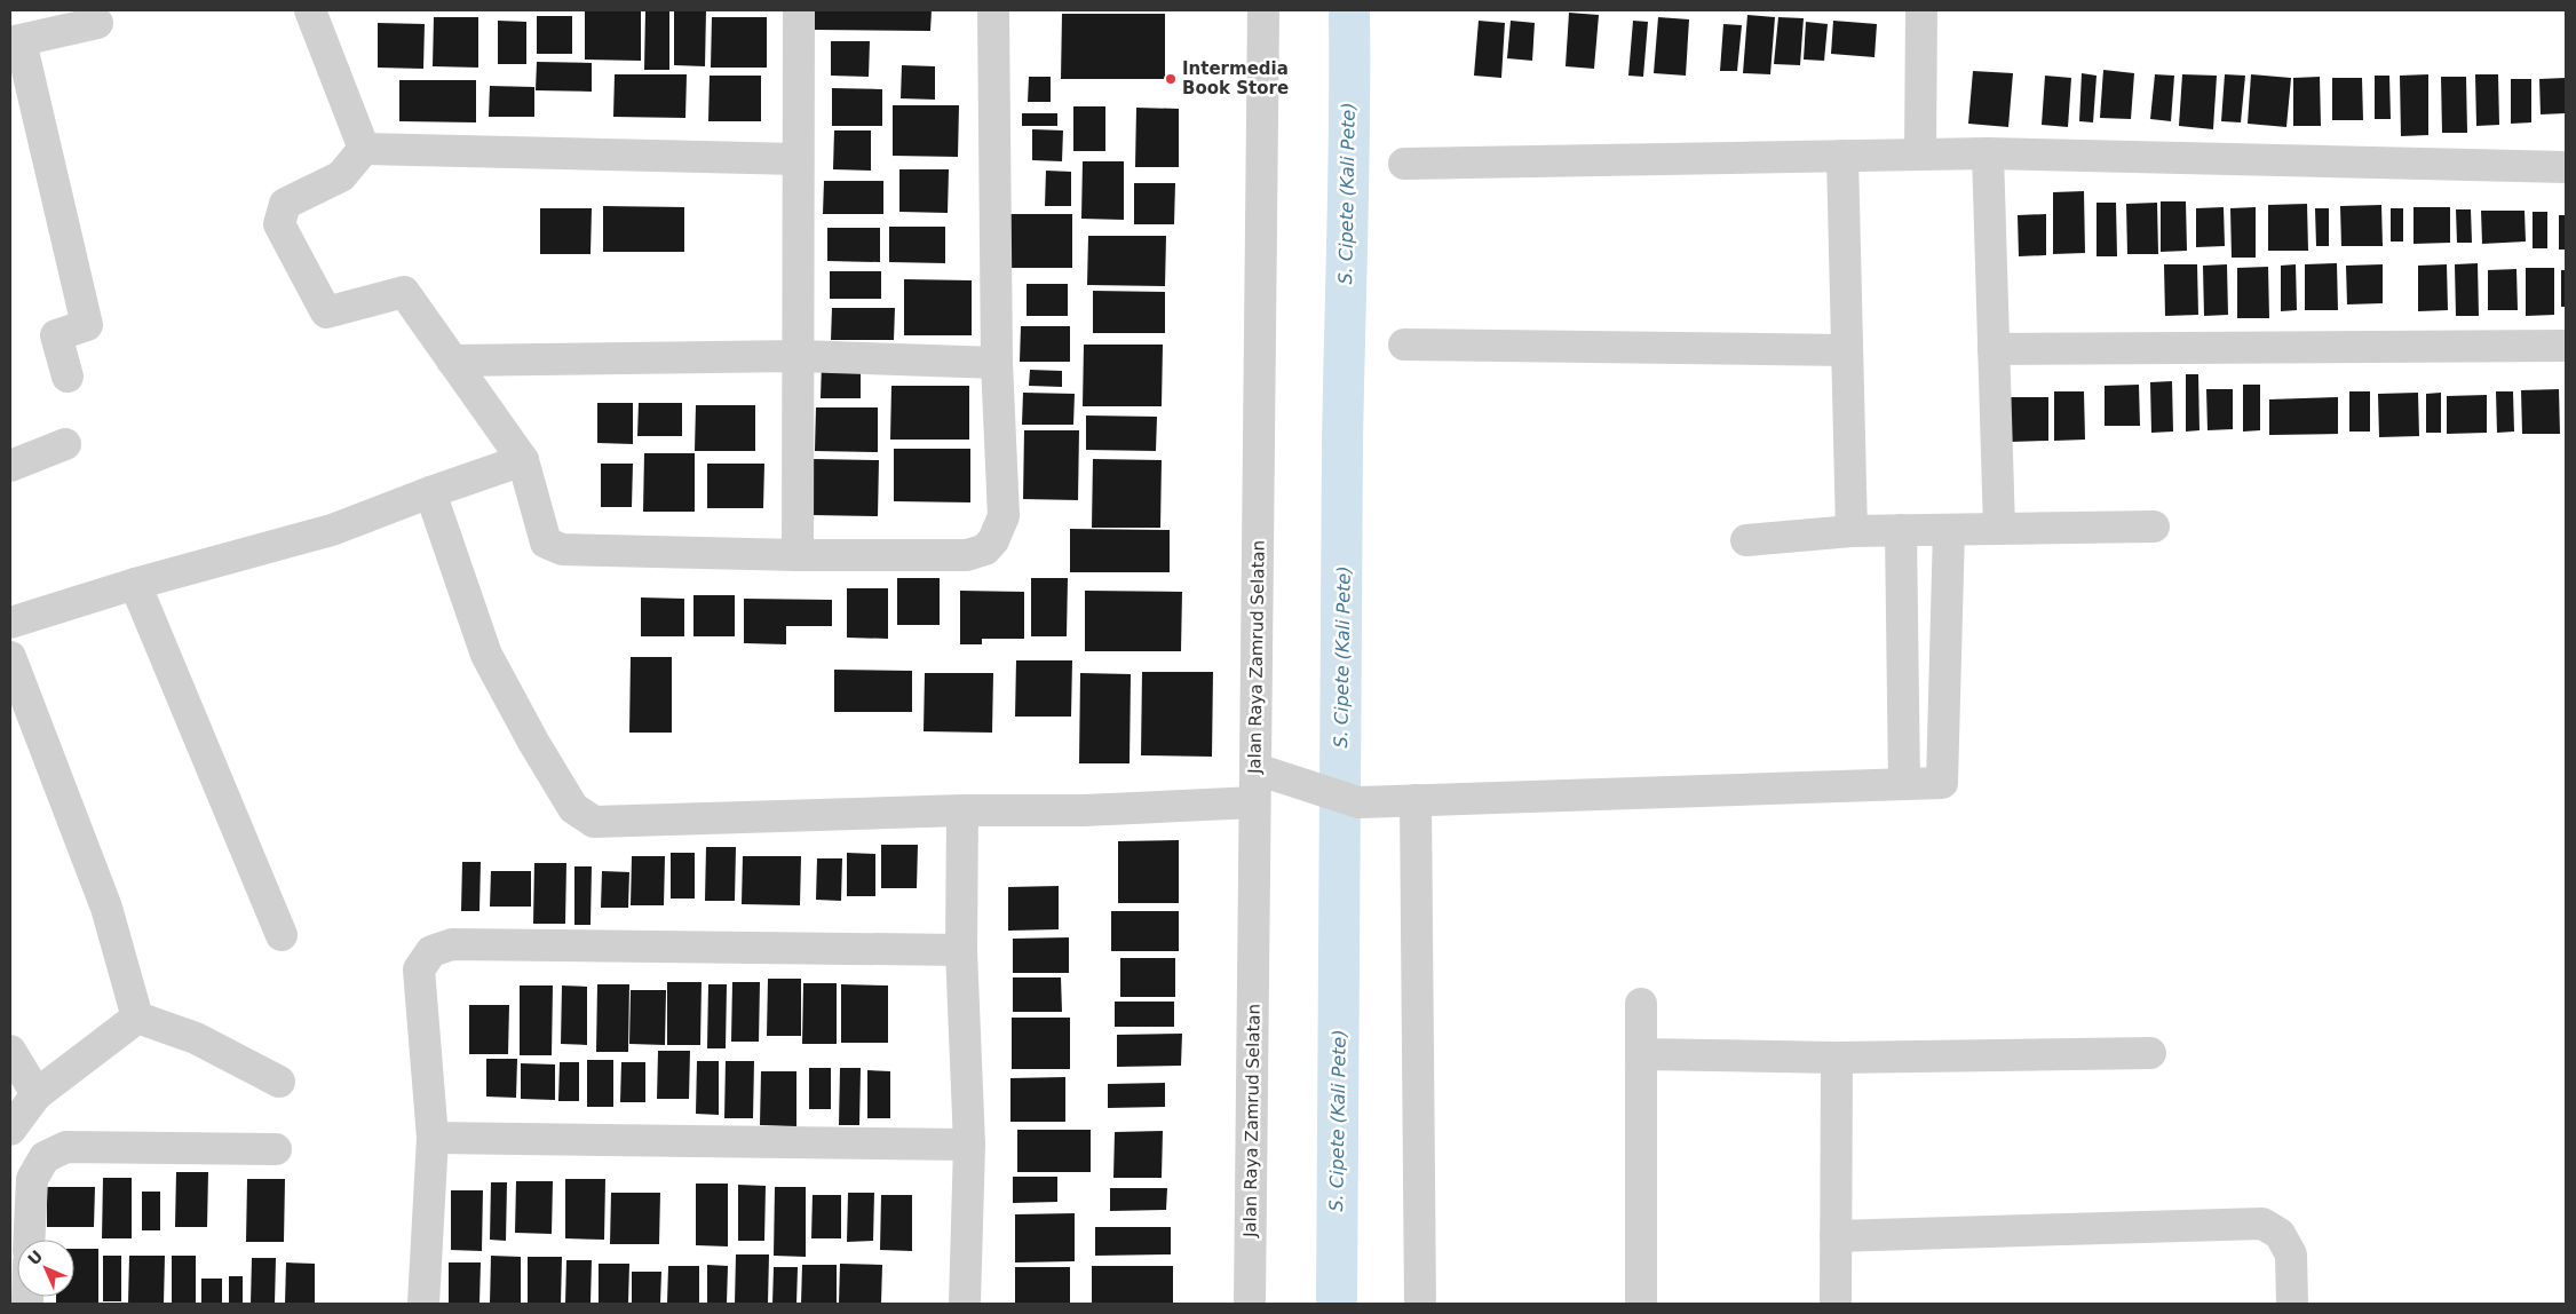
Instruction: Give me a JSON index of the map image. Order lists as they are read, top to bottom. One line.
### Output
{"streets":{"street":["Jalan Raya Zamrud Selatan"]},"water":["S. Cipete (Kali Pete)"],"places":["Intermedia Book Store"],"north":"top left"}
